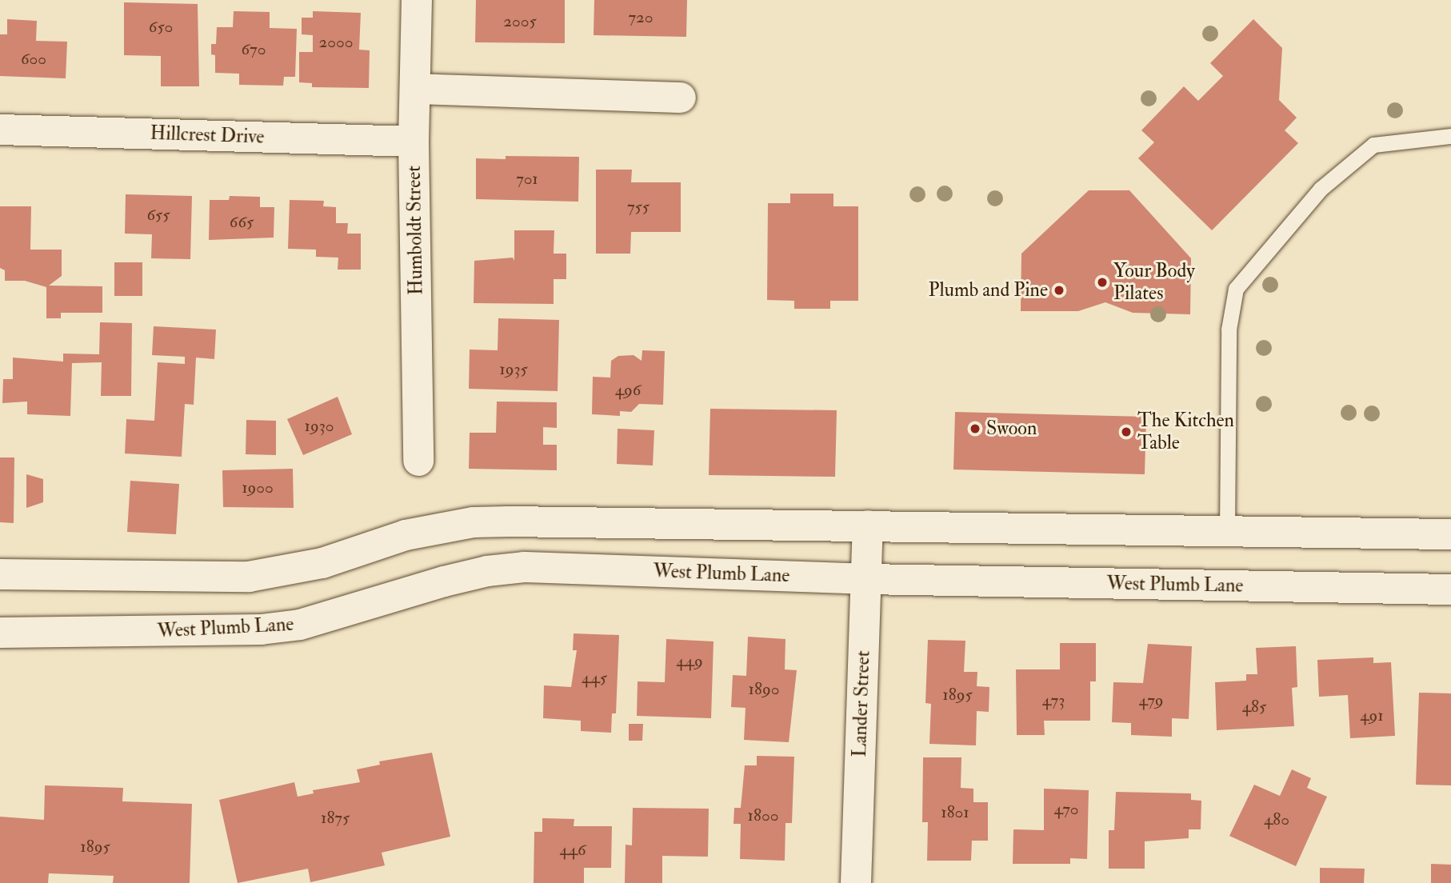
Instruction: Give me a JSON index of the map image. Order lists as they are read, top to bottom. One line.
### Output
{"streets":{"main road":["Hillcrest Drive","Humboldt Street","West Plumb Lane","Lander Street"]},"crossings":[["Hillcrest Drive","Humboldt Street"],["West Plumb Lane","Lander Street"]],"places":["Your Body Pilates","Plumb and Pine","Swoon","The Kitchen Table"],"house_numbers":["720","2005","650","2000","670","600","701","755","655","665","1935","496","1930","1900","449","445","1890","1895","473","479","485","491","470","1801","1800","1875","480","1895","446"]}
